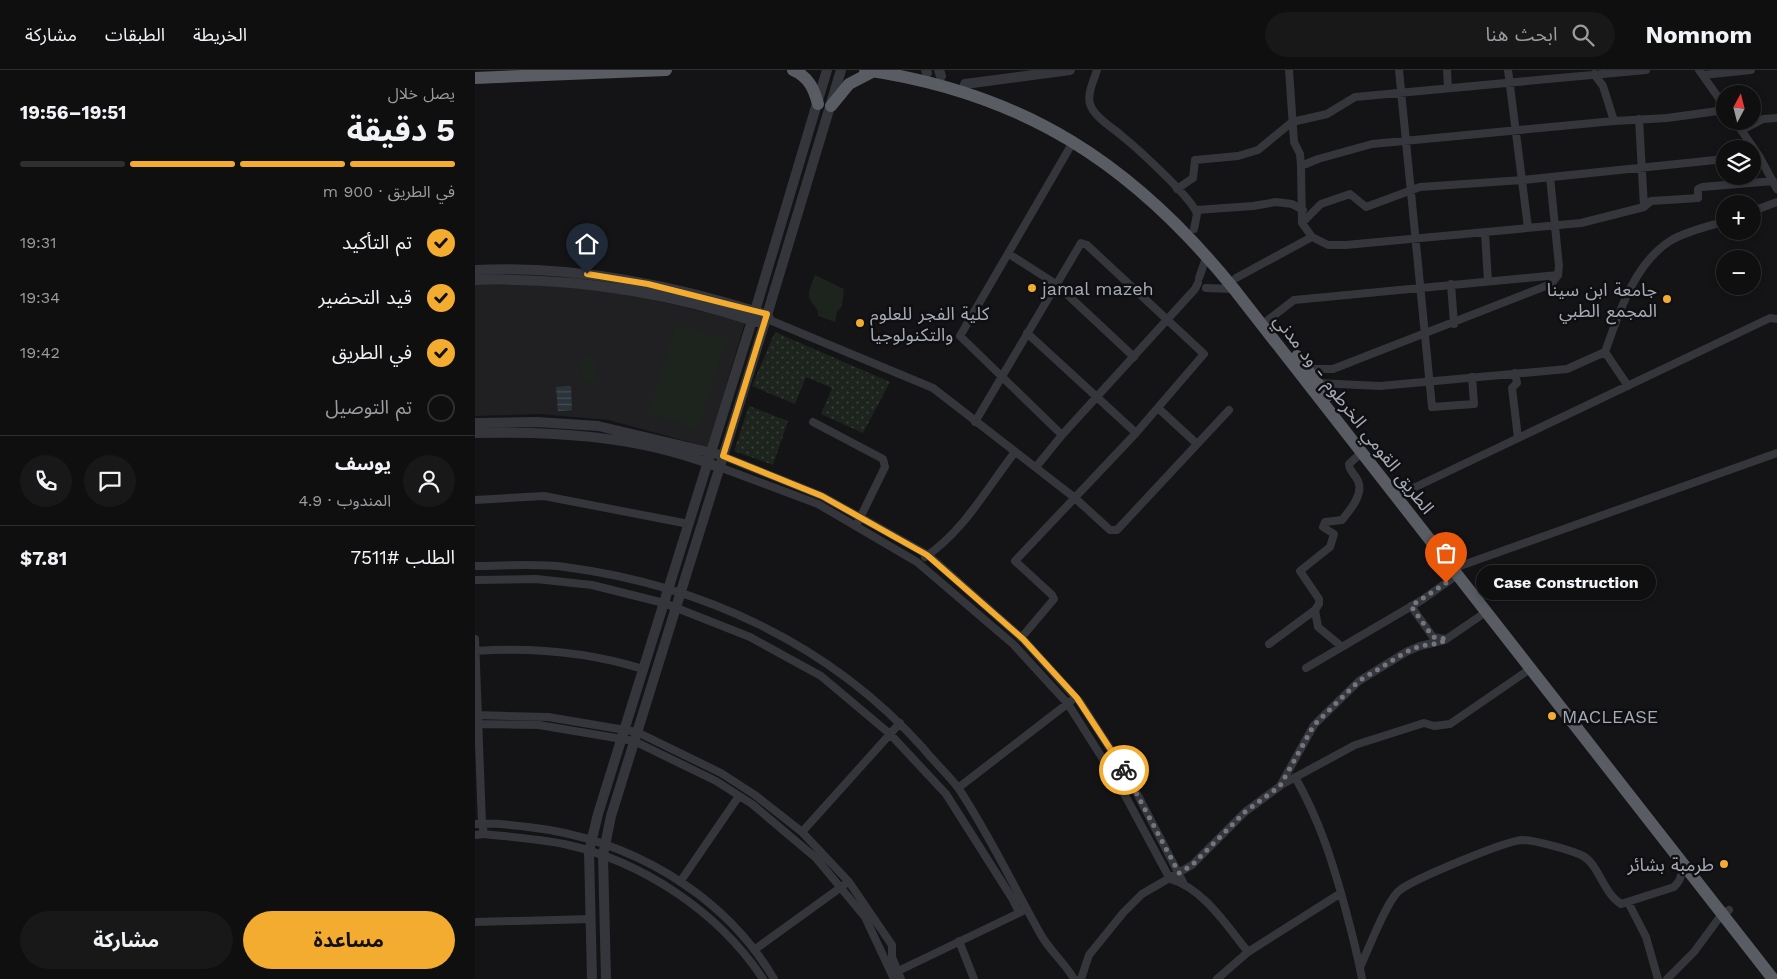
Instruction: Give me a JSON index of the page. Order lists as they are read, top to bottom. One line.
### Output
{"streets":{"highway":["الطريق القومي الخرطوم - ود مدني"]},"places":["jamal mazeh","جامعة ابن سينا المجمع الطبي","كلية الفجر للعلوم والتكنولوجيا","Case Construction","MACLEASE","طرمبة بشائر"],"north":"top","page":{"header":"Nomnom","search":"ابحث هنا","nav":["الخريطة","الطبقات","مشاركة"],"heading":["5 دقيقة","يصل خلال","19:51–19:56"],"panel":["يوسف","المندوب · 4.9","الطلب #7511","$7.81"],"map_buttons":["+","−"],"bar":"في الطريق · 900 m","list":[["تم التأكيد","19:31"],["قيد التحضير","19:34"],["في الطريق","19:42"],"تم التوصيل"],"bubble":"Case Construction","buttons":["مساعدة","مشاركة"]}}
